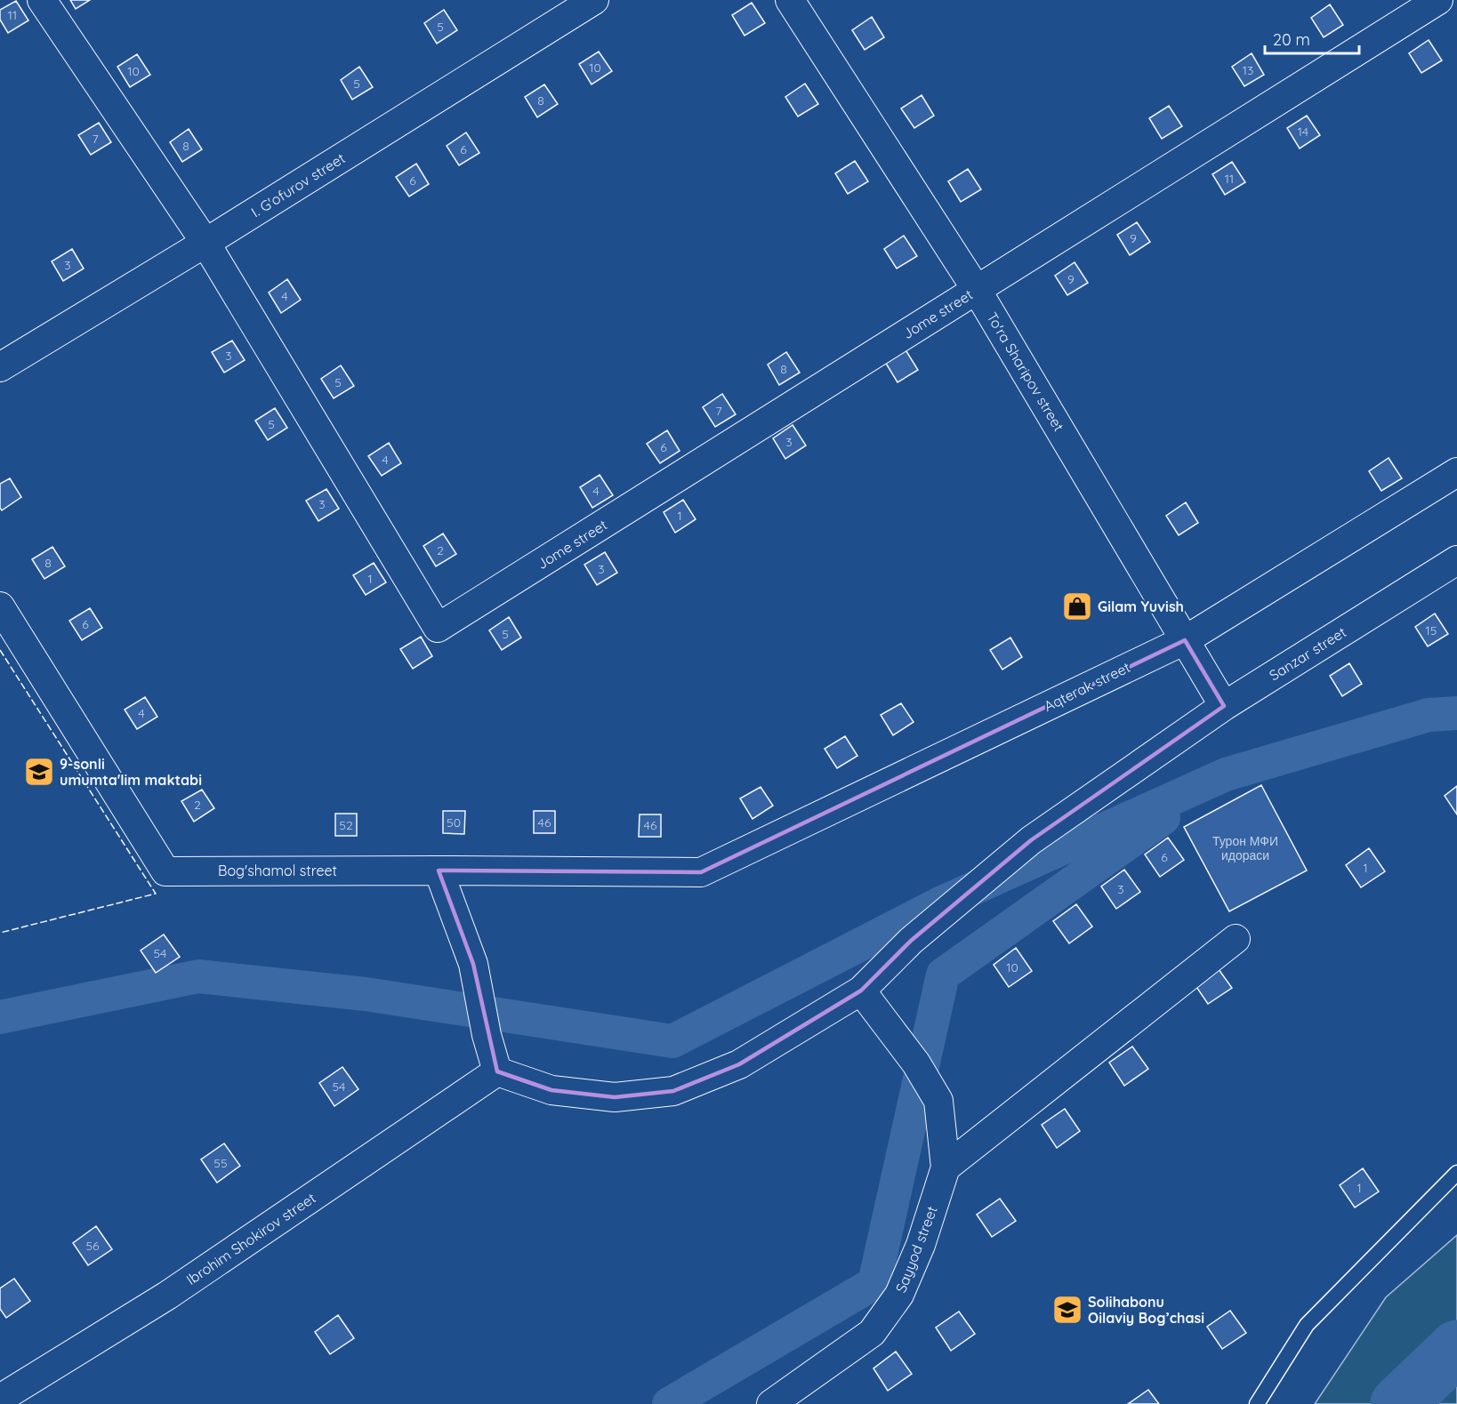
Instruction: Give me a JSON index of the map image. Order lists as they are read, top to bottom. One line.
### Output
{"streets":{"street":["I. G'ofurov street","Jome street","To'ra Sharipov street","Sanzar street","Aqterak street","Bog'shamol street","Ibrohim Shokirov street","Sayyod street"]},"crossings":[["I. G'ofurov street","Jome street"],["Jome street","To'ra Sharipov street"],["To'ra Sharipov street","Aqterak street"],["Sanzar street","Ibrohim Shokirov street"],["Sanzar street","Sayyod street"],["Aqterak street","Bog'shamol street"]],"places":{"shop":["Gilam Yuvish"],"school or university":["9-sonli umumta'lim maktabi","Solihabonu Oilaviy Bog’chasi"]},"house_numbers":["11","5","10","13","10","5","8","14","7","8","6","11","6","9","3","9","4","3","8","5","7","5","3","6","4","4","3","1","2","8","3","1","6","15","5","4","2","50","46","52","46","Турон МФИ идораси","6","1","3","54","10","54","55","1","56"],"scale_bar":"20 m"}
